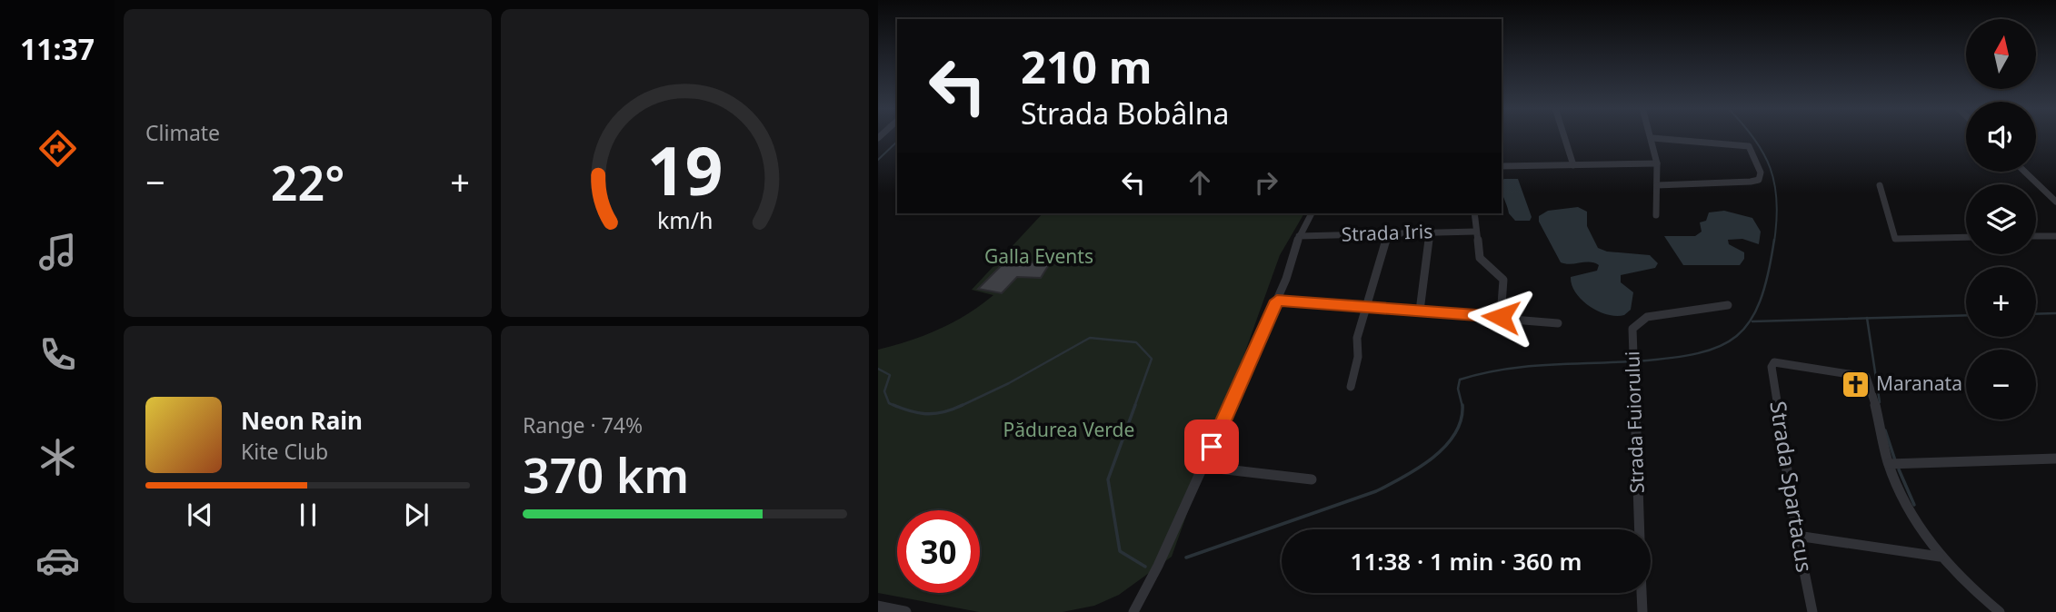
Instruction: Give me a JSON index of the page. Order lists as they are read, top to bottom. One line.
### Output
{"streets":{"street":["Strada Iris","Strada Fuiorului","Strada Spartacus"]},"parks":["Galla Events","Pădurea Verde"],"places":{"church":["Maranata"]},"north":"top","page":{"tabs":"11:37","tile":["Climate",["Range · 74%","370 km"]],"map_buttons":["+","−"],"turn":["210 m","Strada Bobâlna"],"heat":["−","22°","+"],"song":["Neon Rain","Kite Club"],"limit":"30","trip":"11:38 · 1 min · 360 m","gauge":["19","km/h"]}}
